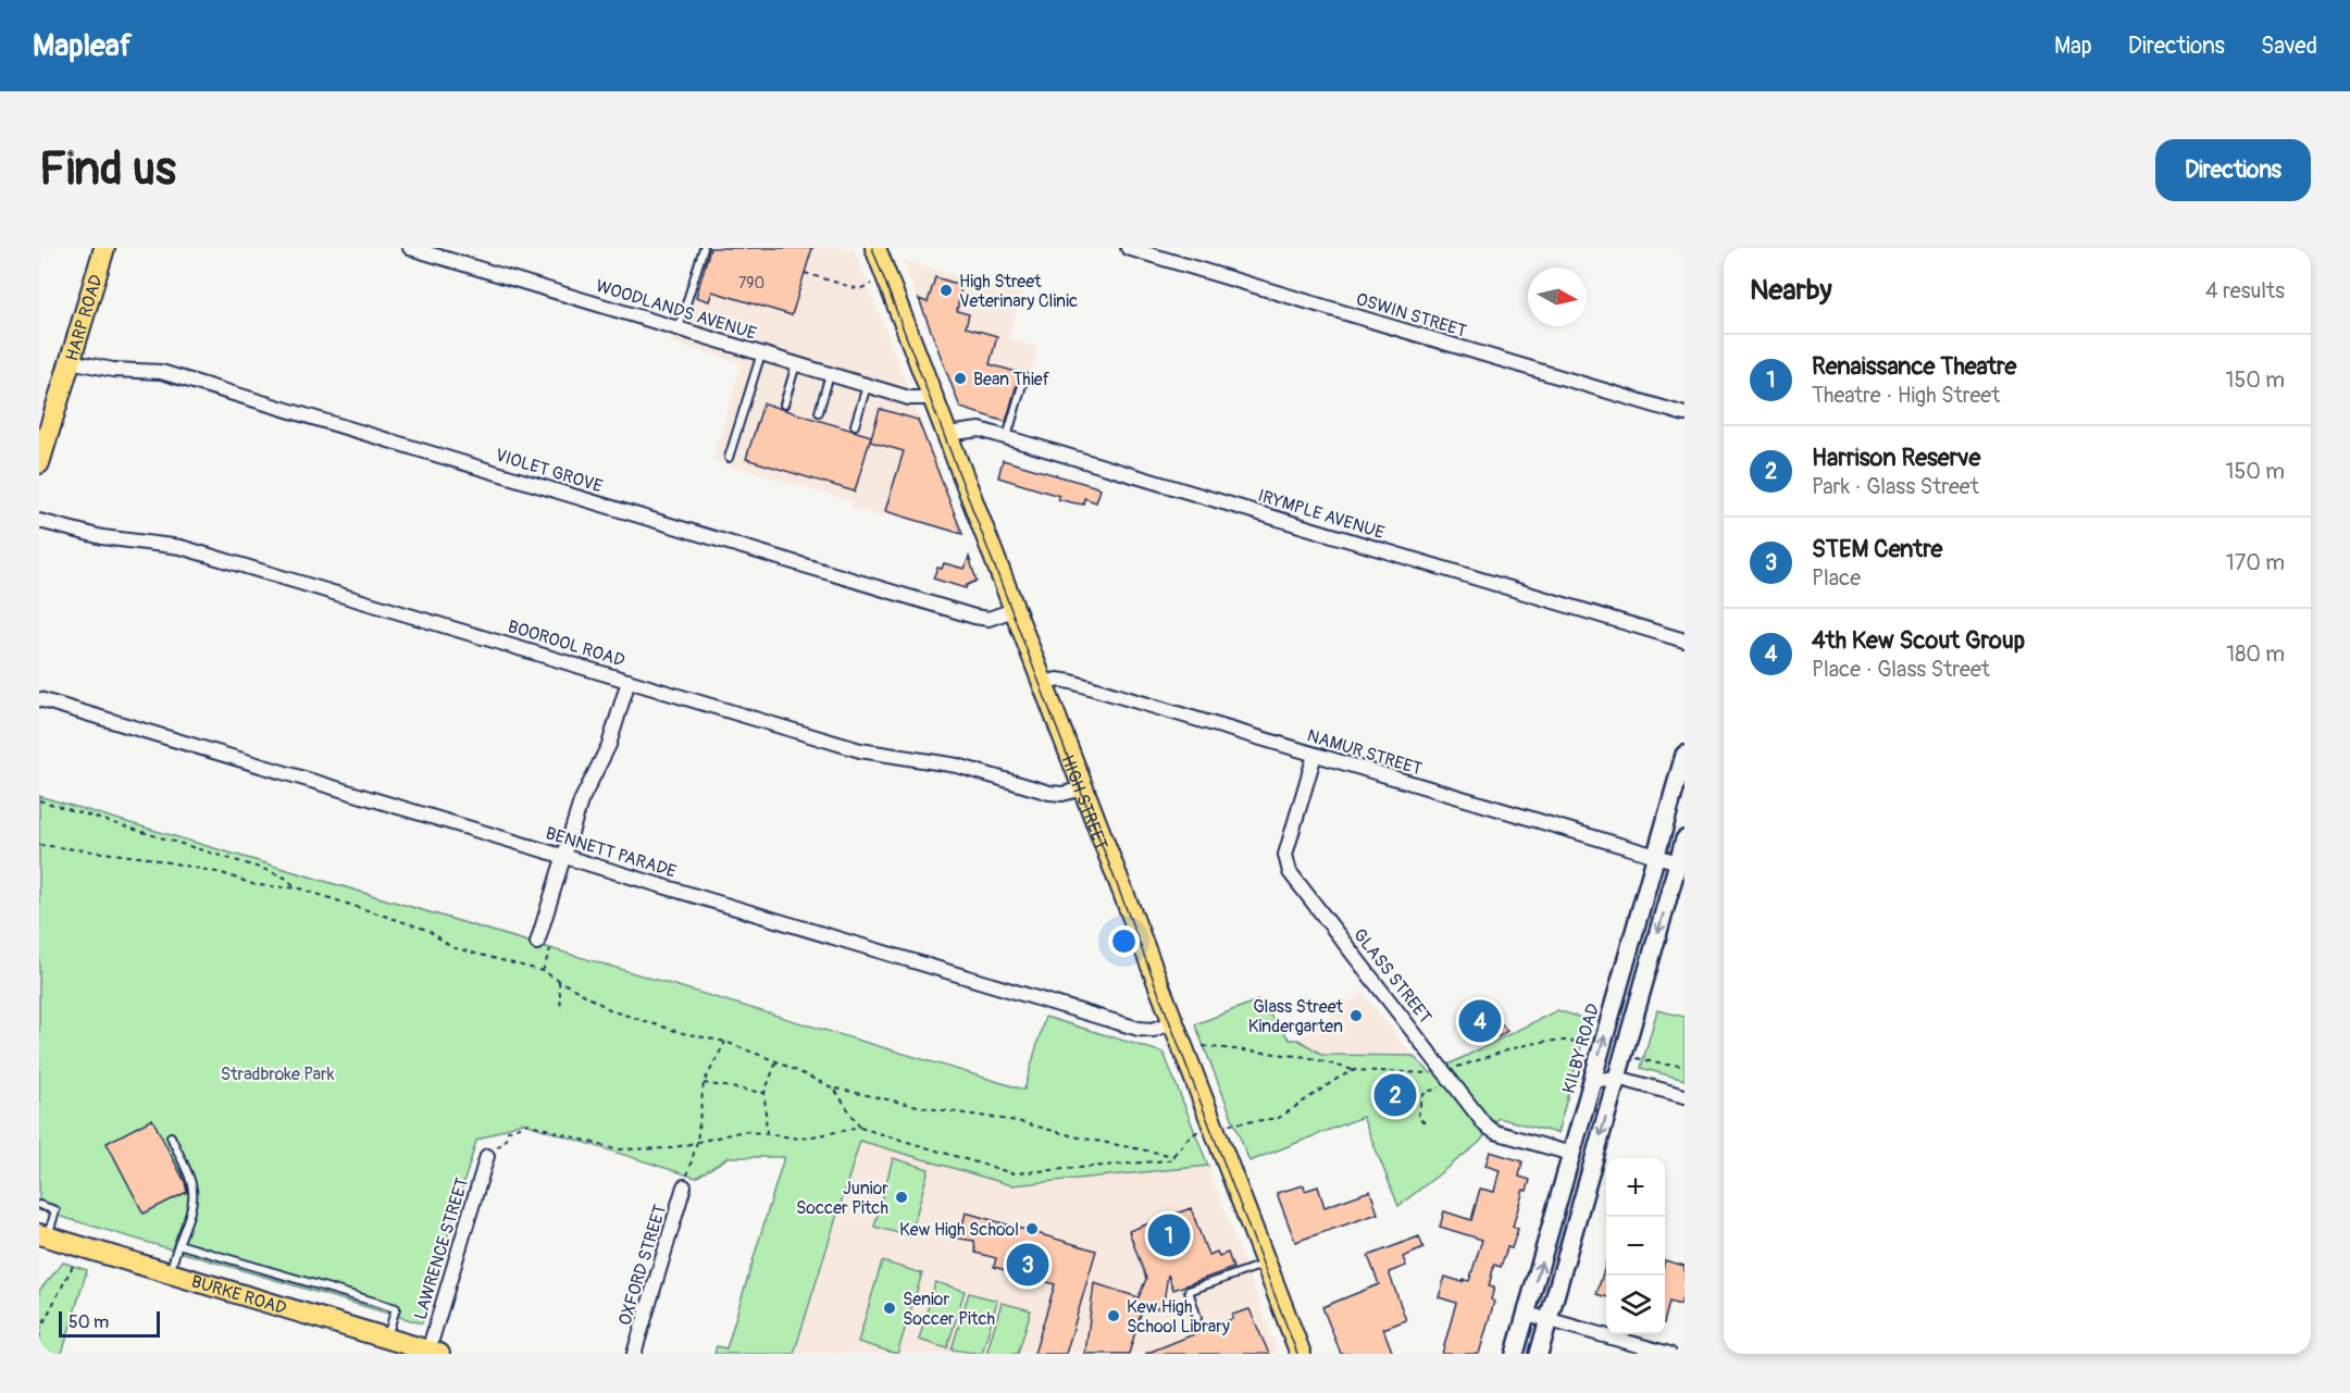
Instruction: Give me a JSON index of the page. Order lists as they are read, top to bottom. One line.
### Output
{"streets":{"main road":["HARP ROAD","HIGH STREET","BURKE ROAD"],"street":["WOODLANDS AVENUE","OSWIN STREET","VIOLET GROVE","IRYMPLE AVENUE","BOOROOL ROAD","NAMUR STREET","BENNETT PARADE","GLASS STREET","KILBY ROAD","LAWRENCE STREET","OXFORD STREET"]},"crossings":[["WOODLANDS AVENUE","HIGH STREET"],["HARP ROAD","VIOLET GROVE"],["VIOLET GROVE","HIGH STREET"],["IRYMPLE AVENUE","HIGH STREET"],["BOOROOL ROAD","HIGH STREET"],["NAMUR STREET","HIGH STREET"],["NAMUR STREET","GLASS STREET"],["NAMUR STREET","KILBY ROAD"],["HIGH STREET","BENNETT PARADE"],["GLASS STREET","KILBY ROAD"],["LAWRENCE STREET","BURKE ROAD"]],"parks":["Stradbroke Park"],"places":["High Street Veterinary Clinic","Bean Thief","Glass Street Kindergarten","Junior Soccer Pitch","Kew High School","Senior Soccer Pitch","Kew High School Library"],"house_numbers":["790"],"scale_bar":"50 m","north":"right","page":{"header":"Mapleaf","nav":["Map","Directions","Saved"],"buttons":"Directions","title":"Find us","heading":["Nearby","4 results"],"list":[{"mark":"1","name":"Renaissance Theatre","note":"Theatre · High Street","value":"150 m"},{"mark":"2","name":"Harrison Reserve","note":"Park · Glass Street","value":"150 m"},{"mark":"3","name":"STEM Centre","note":"Place","value":"170 m"},{"mark":"4","name":"4th Kew Scout Group","note":"Place · Glass Street","value":"180 m"}],"pins":["4","2","1","3"],"map_buttons":["+","−"],"scale":"50 m"}}
